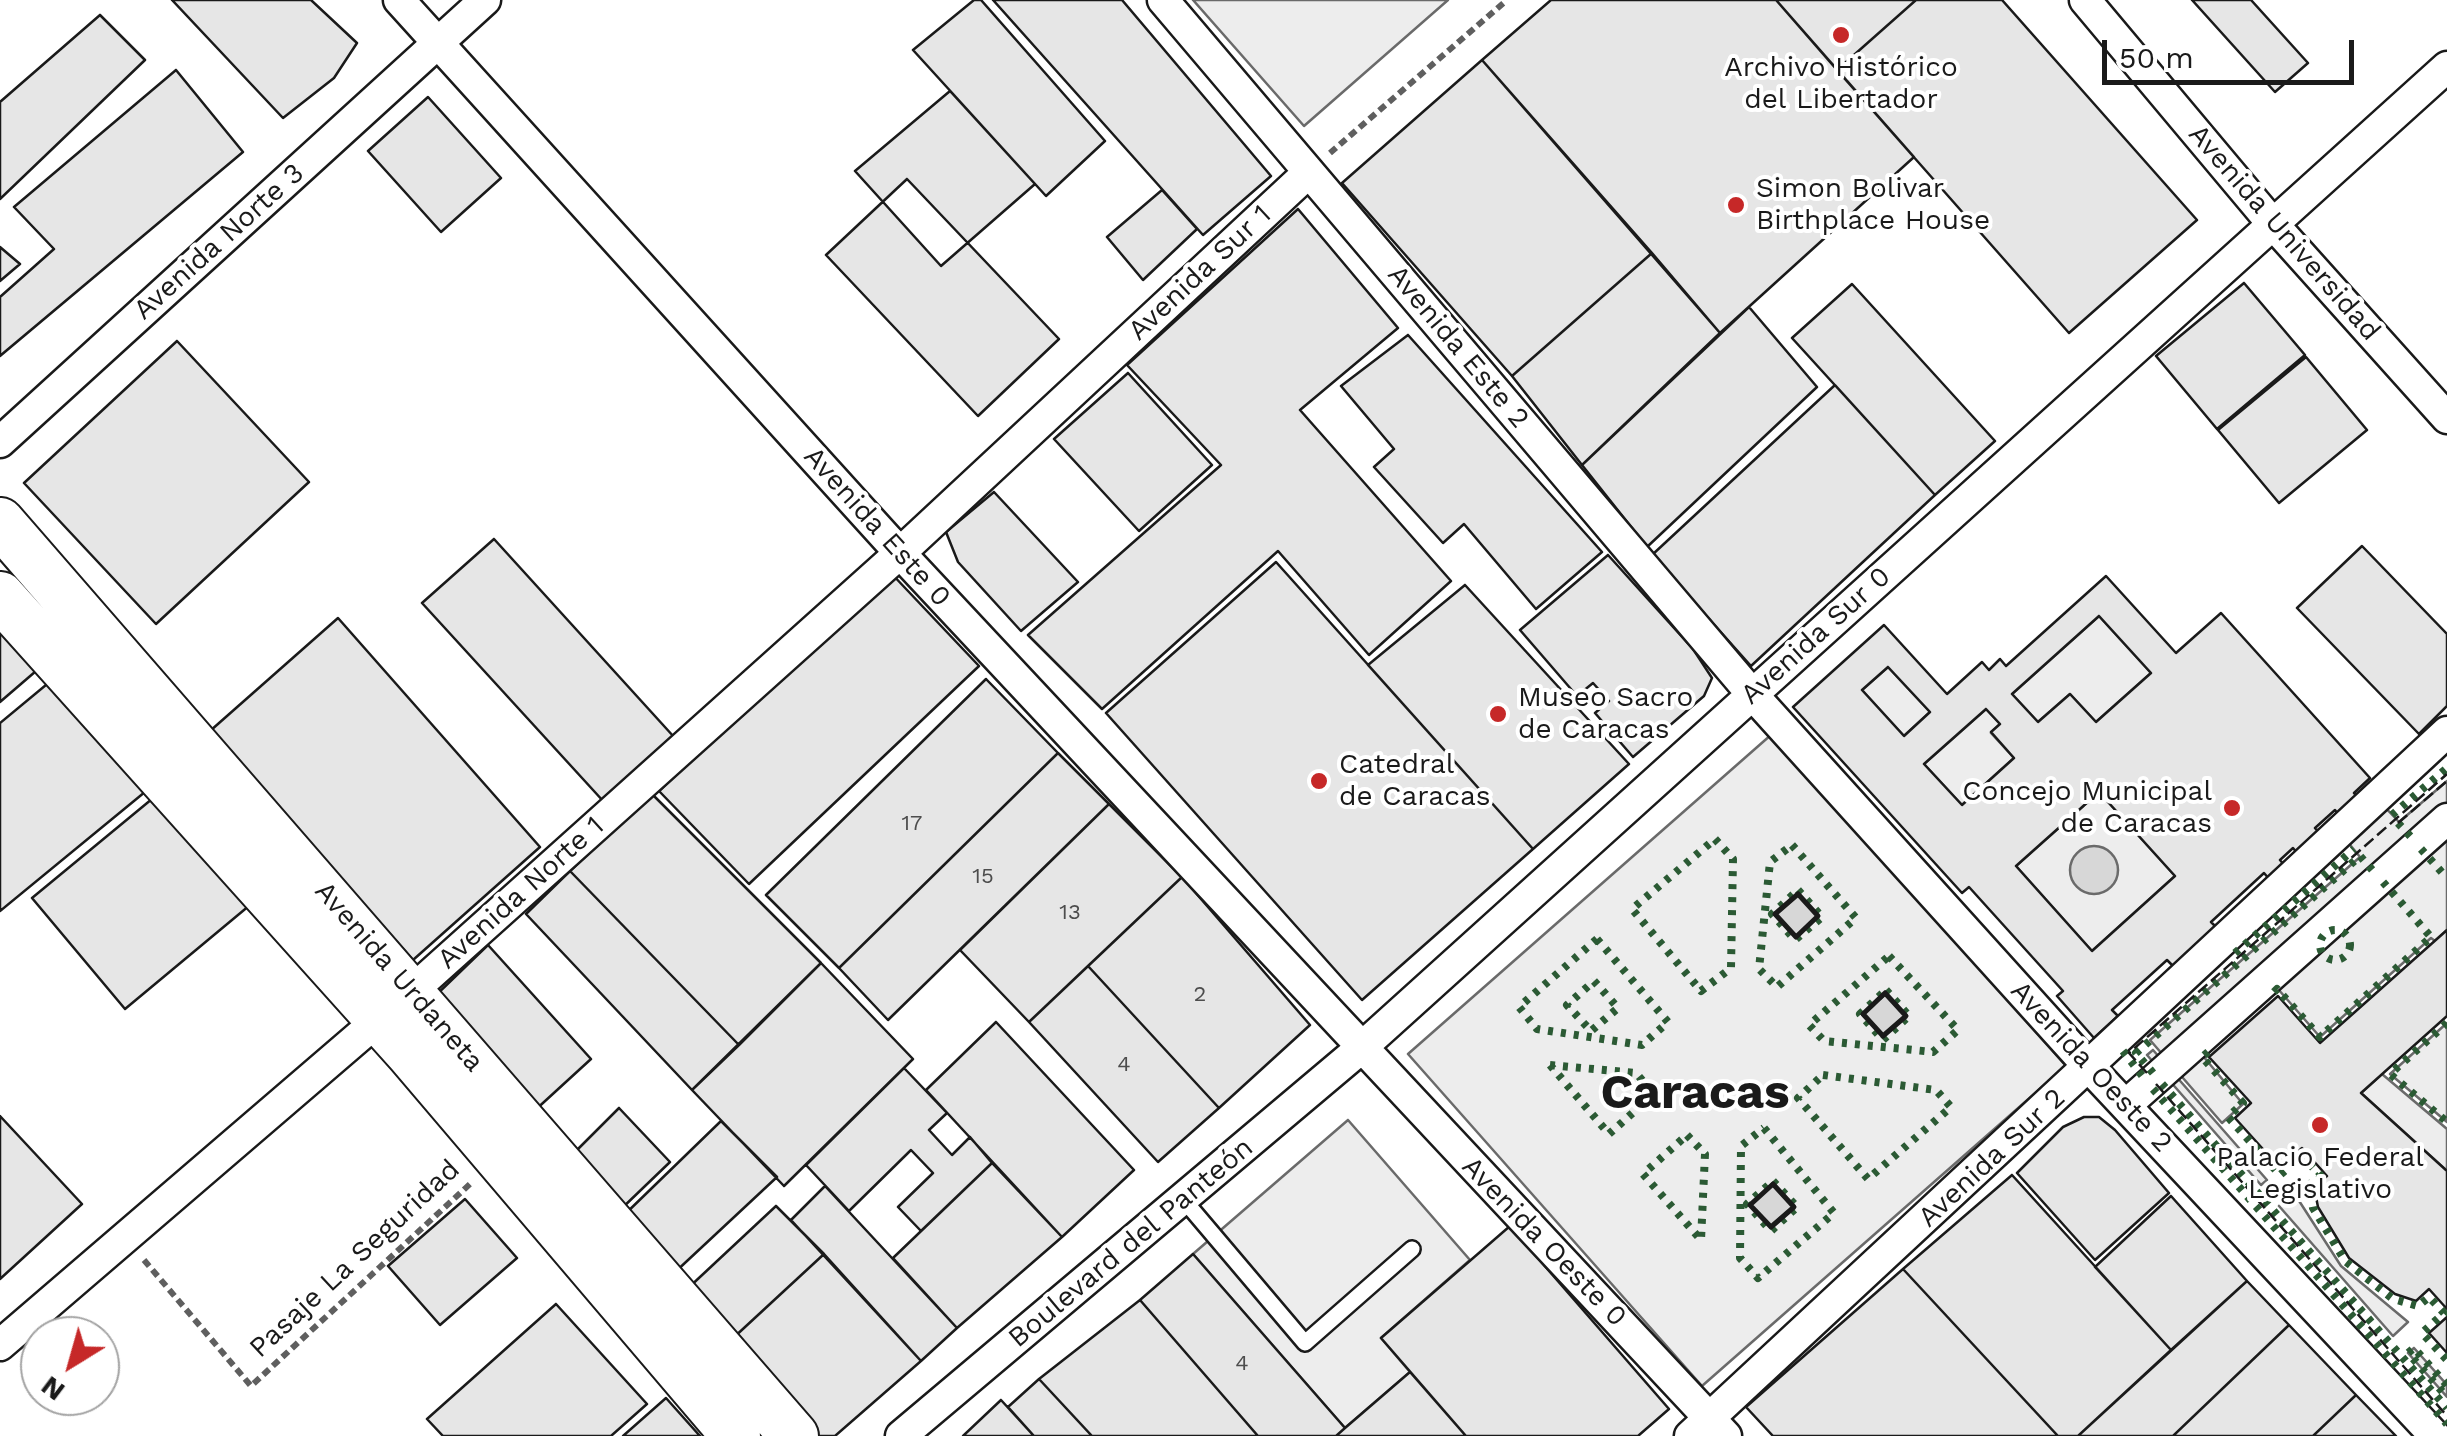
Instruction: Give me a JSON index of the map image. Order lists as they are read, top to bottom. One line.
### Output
{"streets":{"main road":["Avenida Urdaneta"],"street":["Avenida Universidad","Avenida Norte 3","Avenida Sur 1","Avenida Este 2","Avenida Este 0","Avenida Sur 0","Avenida Norte 1","Avenida Oeste 2","Avenida Sur 2","Avenida Oeste 0","Boulevard del Panteón"],"path":["Pasaje La Seguridad"]},"crossings":[["Avenida Universidad","Avenida Sur 0"],["Avenida Norte 3","Avenida Este 0"],["Avenida Sur 1","Avenida Este 2"],["Avenida Sur 1","Avenida Este 0"],["Avenida Sur 1","Avenida Norte 1"],["Avenida Este 2","Avenida Sur 0"],["Avenida Este 2","Avenida Oeste 2"],["Avenida Este 0","Avenida Sur 0"],["Avenida Este 0","Avenida Norte 1"],["Avenida Este 0","Avenida Oeste 0"],["Avenida Este 0","Boulevard del Panteón"],["Avenida Sur 0","Avenida Oeste 2"],["Avenida Sur 0","Avenida Oeste 0"],["Avenida Sur 0","Boulevard del Panteón"],["Avenida Norte 1","Avenida Urdaneta"],["Avenida Norte 1","Pasaje La Seguridad"],["Avenida Urdaneta","Pasaje La Seguridad"],["Avenida Oeste 2","Avenida Sur 2"],["Avenida Sur 2","Avenida Oeste 0"],["Avenida Oeste 0","Boulevard del Panteón"]],"districts":["Caracas"],"places":["Archivo Histórico del Libertador","Simon Bolivar Birthplace House","Museo Sacro de Caracas","Catedral de Caracas","Concejo Municipal de Caracas","Palacio Federal Legislativo"],"house_numbers":["17","15","13","2","4","4"],"scale_bar":"50 m","north":"bottom left"}
